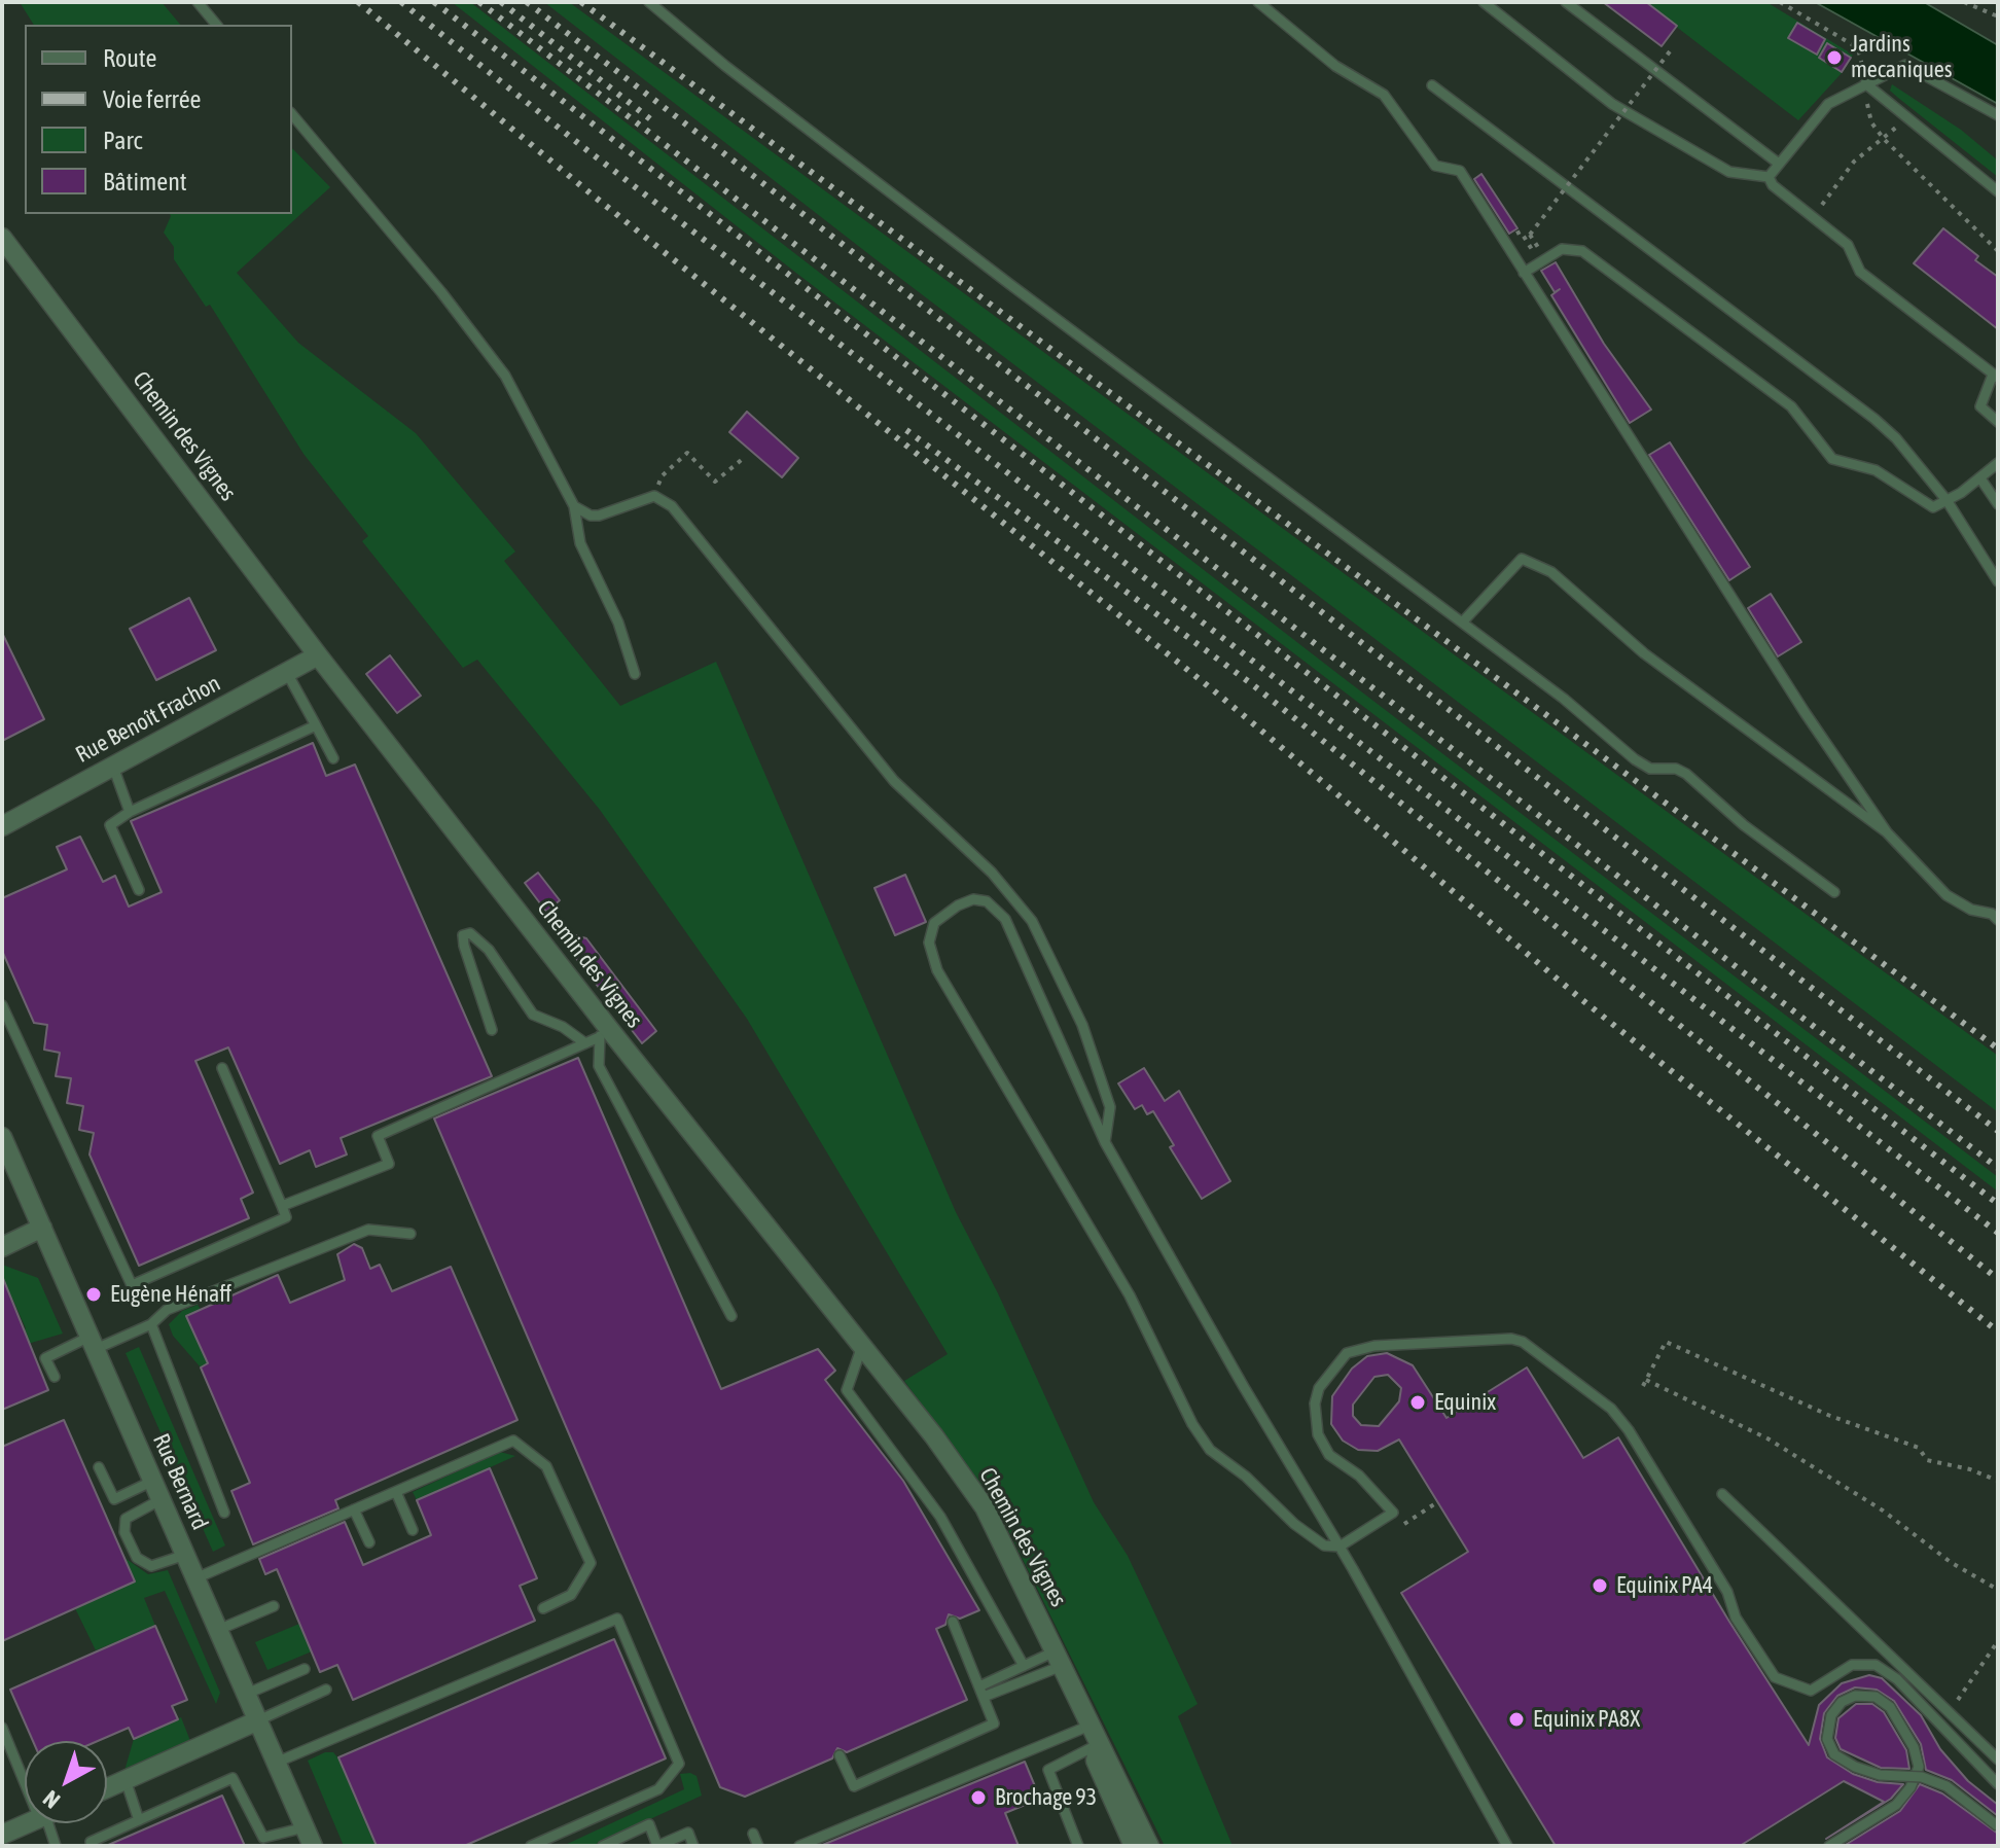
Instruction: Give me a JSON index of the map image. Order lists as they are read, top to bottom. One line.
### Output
{"streets":{"street":["Chemin des Vignes","Rue Benoît Frachon","Rue Bernard"]},"crossings":[["Chemin des Vignes","Rue Benoît Frachon"]],"places":["Jardins mecaniques","Eugène Hénaff","Equinix","Equinix PA4","Equinix PA8X","Brochage 93"],"legend":["Route","Voie ferrée","Parc","Bâtiment"],"north":"bottom left"}
